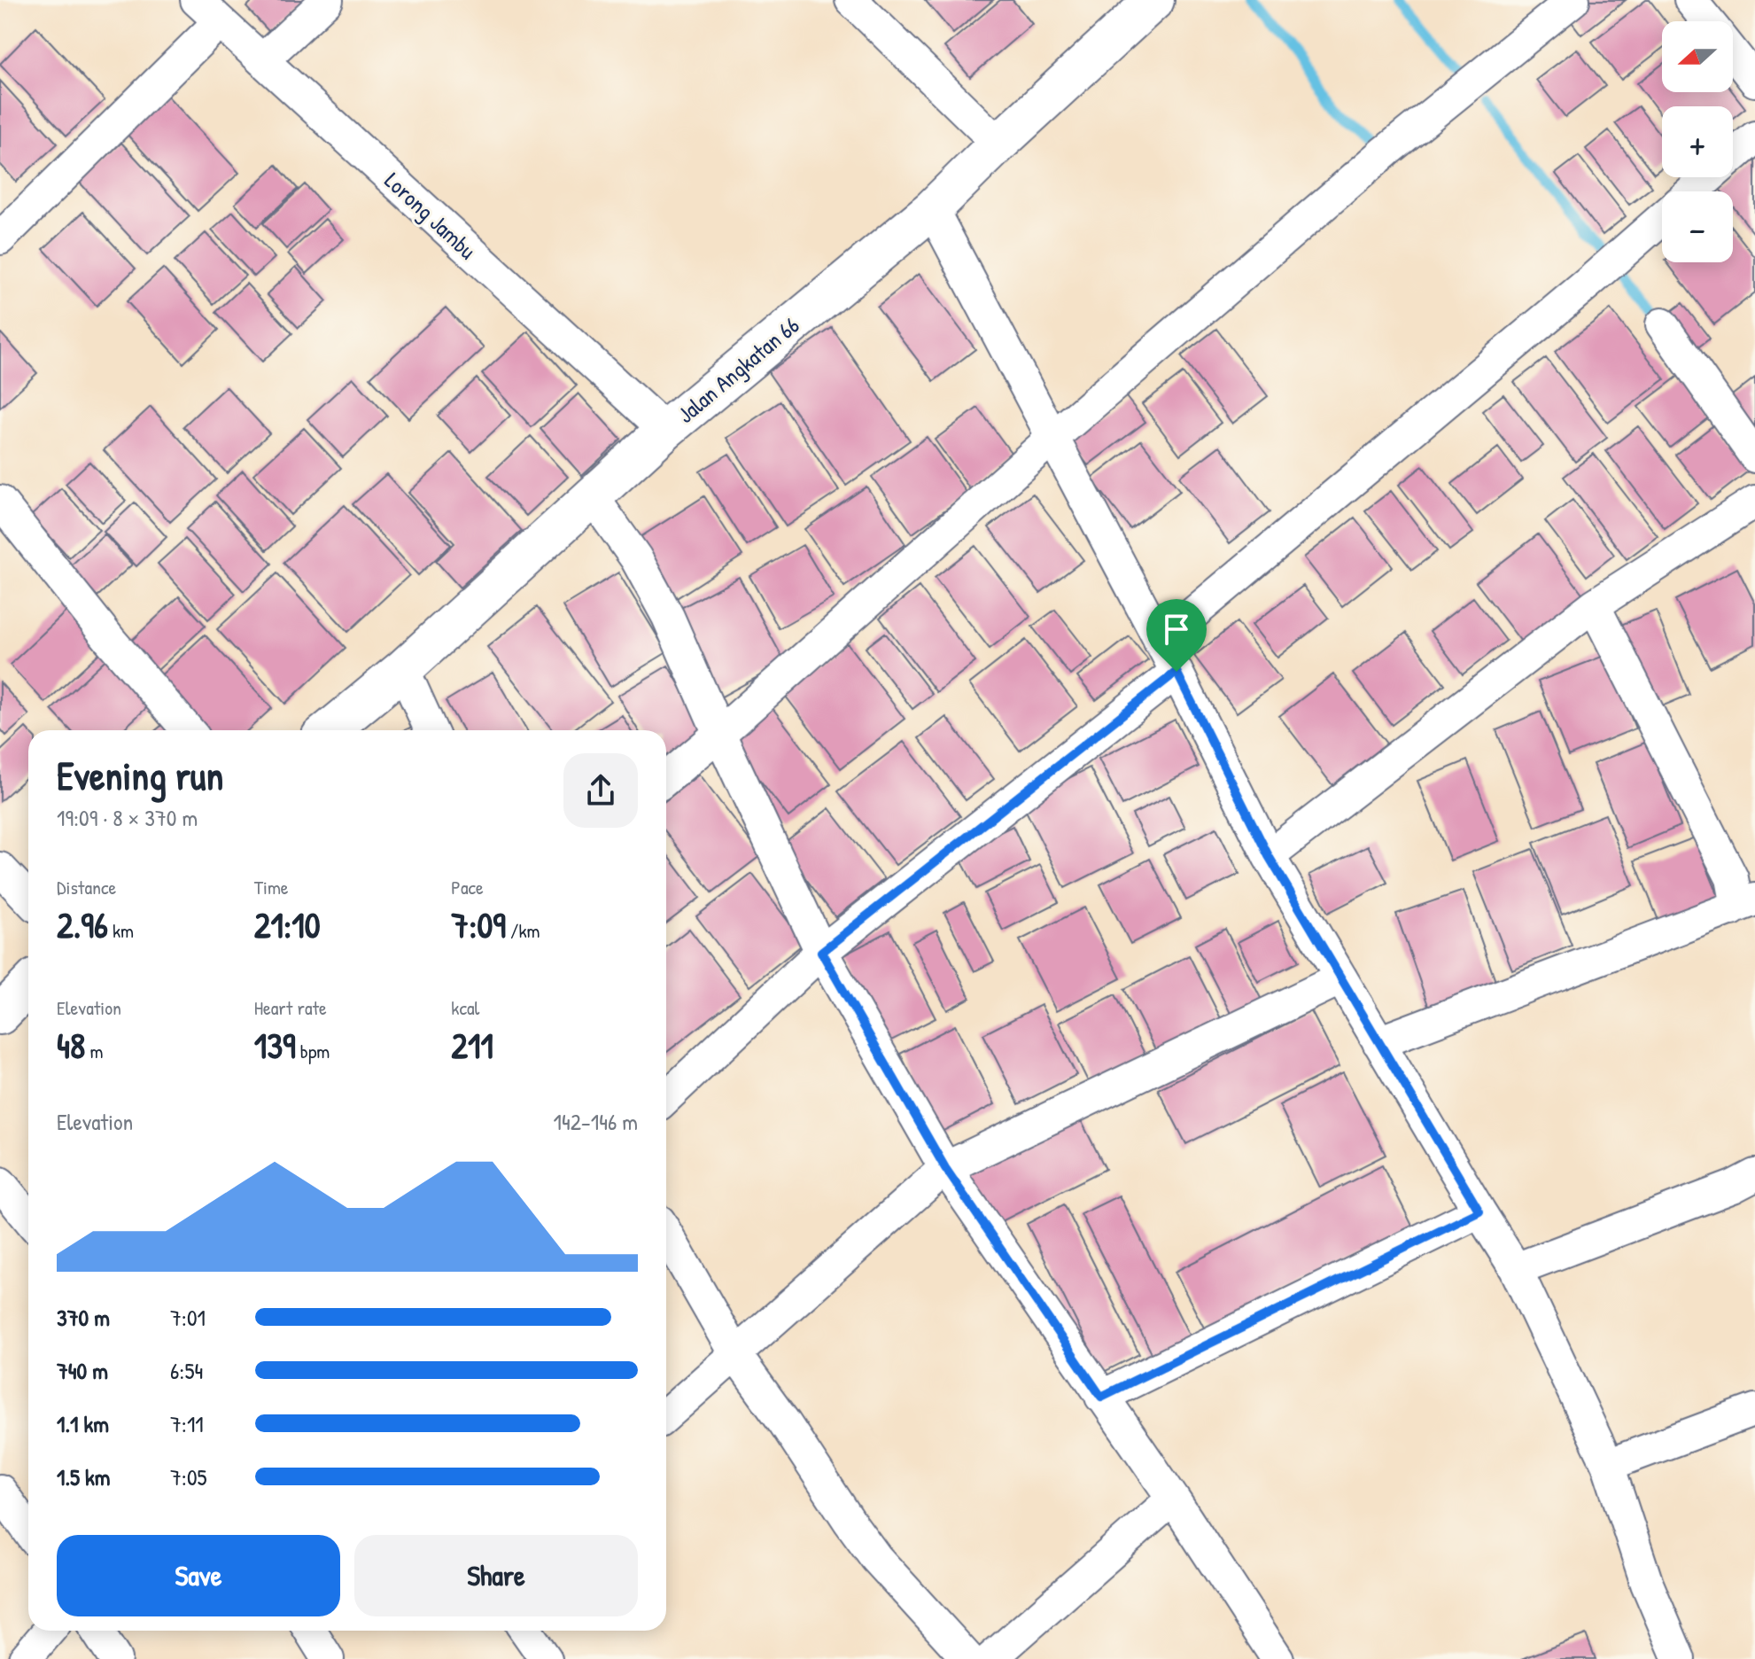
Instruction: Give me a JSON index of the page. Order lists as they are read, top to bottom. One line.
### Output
{"streets":{"street":["Lorong Jambu","Jalan Angkatan 66"]},"crossings":[["Lorong Jambu","Jalan Angkatan 66"]],"north":"left","page":{"map_buttons":["+","−"],"heading":["Evening run","19:09 · 8 × 370 m"],"stats":[["Distance","2.96 km"],["Time","21:10"],["Pace","7:09 /km"],["Elevation","48 m"],["Heart rate","139 bpm"],["kcal","211"]],"chart":["Elevation","142–146 m"],"list":[{"name":"370 m","note":"7:01"},{"name":"740 m","note":"6:54"},{"name":"1.1 km","note":"7:11"},{"name":"1.5 km","note":"7:05"}],"buttons":["Save","Share"]}}
